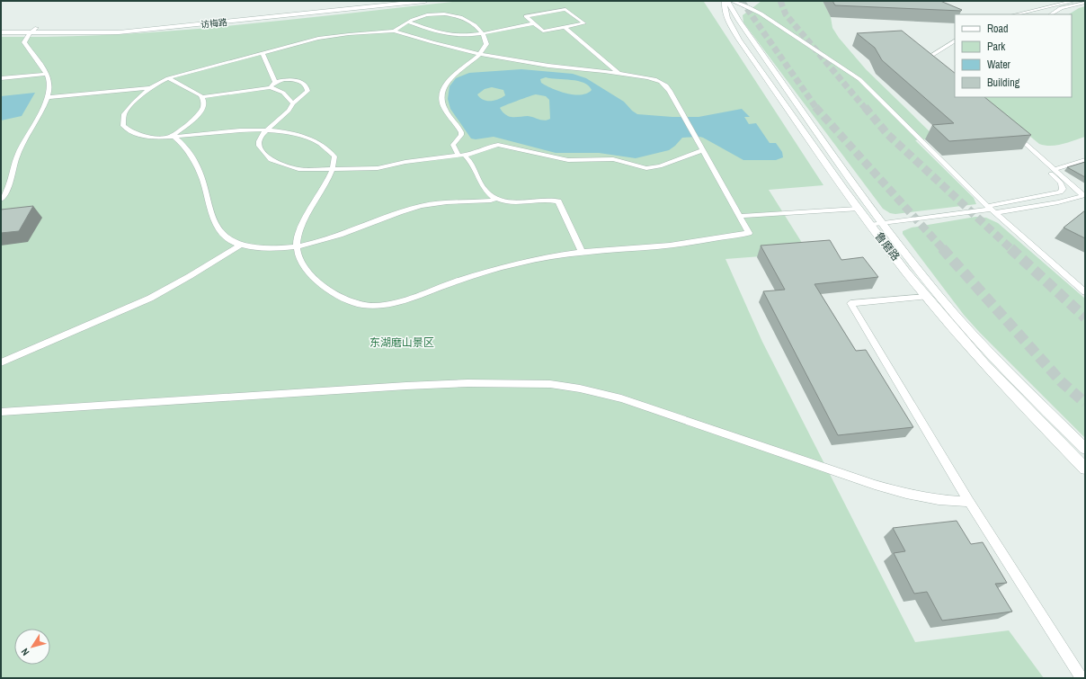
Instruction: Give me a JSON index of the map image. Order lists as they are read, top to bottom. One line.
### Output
{"streets":{"street":["访梅路","鲁磨路"]},"parks":["东湖磨山景区"],"legend":["Road","Park","Water","Building"],"north":"bottom left"}
